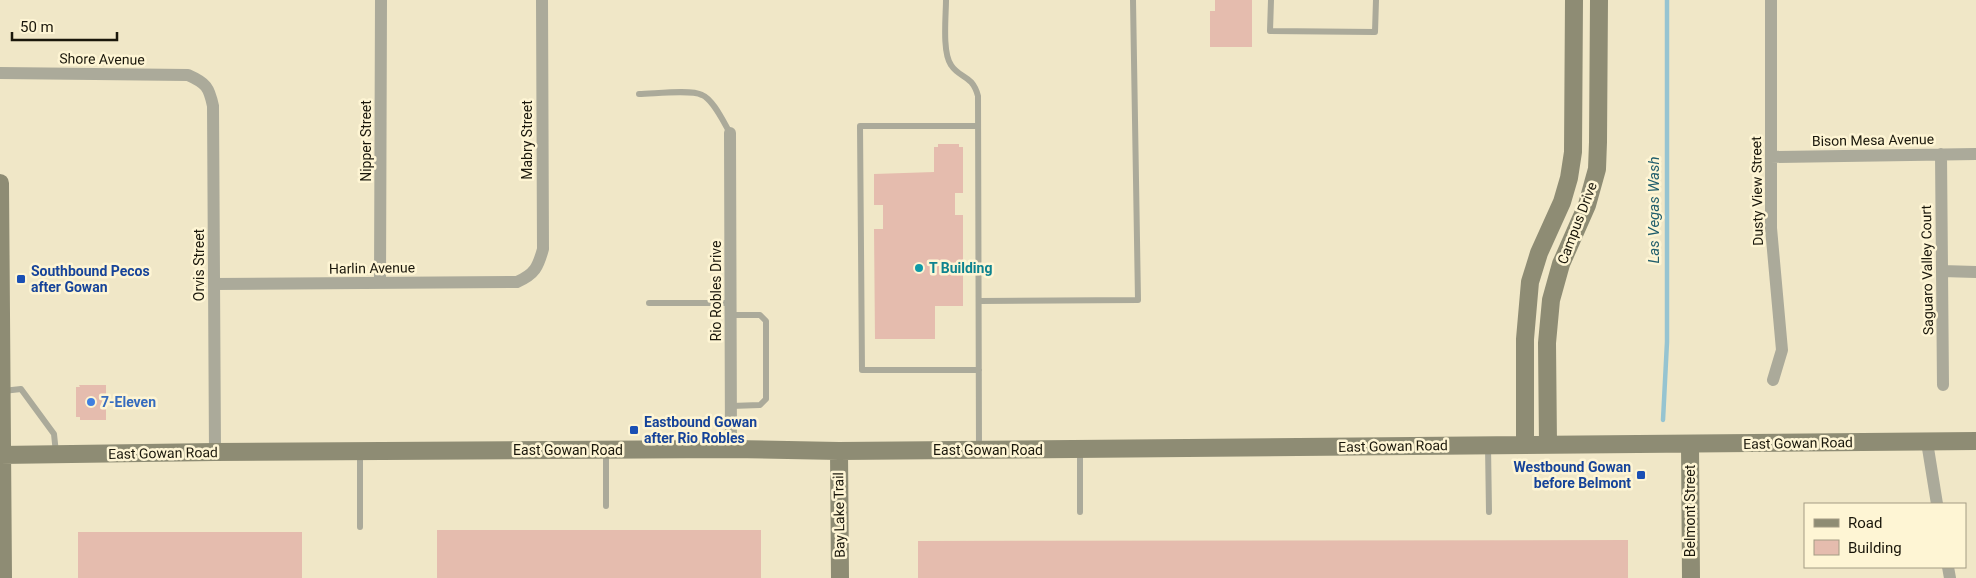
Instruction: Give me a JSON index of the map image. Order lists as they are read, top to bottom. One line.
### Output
{"streets":{"street":["Shore Avenue","Mabry Street","Bison Mesa Avenue","Nipper Street","Dusty View Street","Campus Drive","Orvis Street","Harlin Avenue","Saguaro Valley Court","Rio Robles Drive","East Gowan Road","Belmont Street","Bay Lake Trail"]},"crossings":[["Shore Avenue","Orvis Street"],["Mabry Street","Harlin Avenue"],["Bison Mesa Avenue","Dusty View Street"],["Bison Mesa Avenue","Saguaro Valley Court"],["Nipper Street","Harlin Avenue"],["Campus Drive","East Gowan Road"],["Orvis Street","Harlin Avenue"],["Orvis Street","East Gowan Road"],["Rio Robles Drive","East Gowan Road"],["East Gowan Road","Belmont Street"],["East Gowan Road","Bay Lake Trail"]],"water":["Las Vegas Wash"],"places":{"other":["T Building","7-Eleven"],"transit":["Southbound Pecos after Gowan","Eastbound Gowan after Rio Robles","Westbound Gowan before Belmont"]},"legend":["Road","Building"],"scale_bar":"50 m"}
